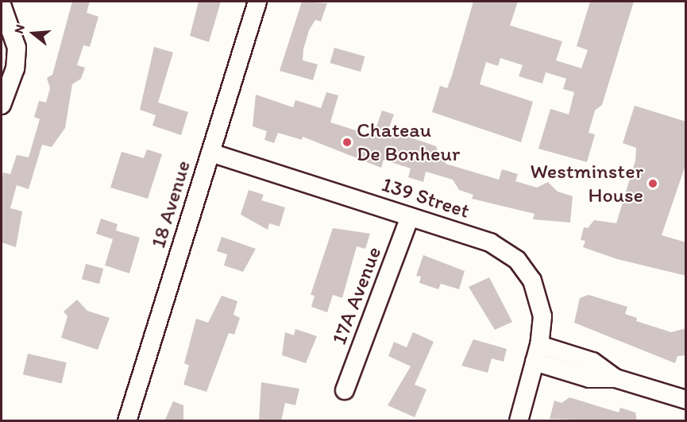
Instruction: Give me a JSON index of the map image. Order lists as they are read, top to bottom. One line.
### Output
{"streets":{"street":["139 Street","18 Avenue","17A Avenue"]},"crossings":[["139 Street","18 Avenue"],["139 Street","17A Avenue"]],"places":["Chateau De Bonheur","Westminster House"],"north":"left"}
